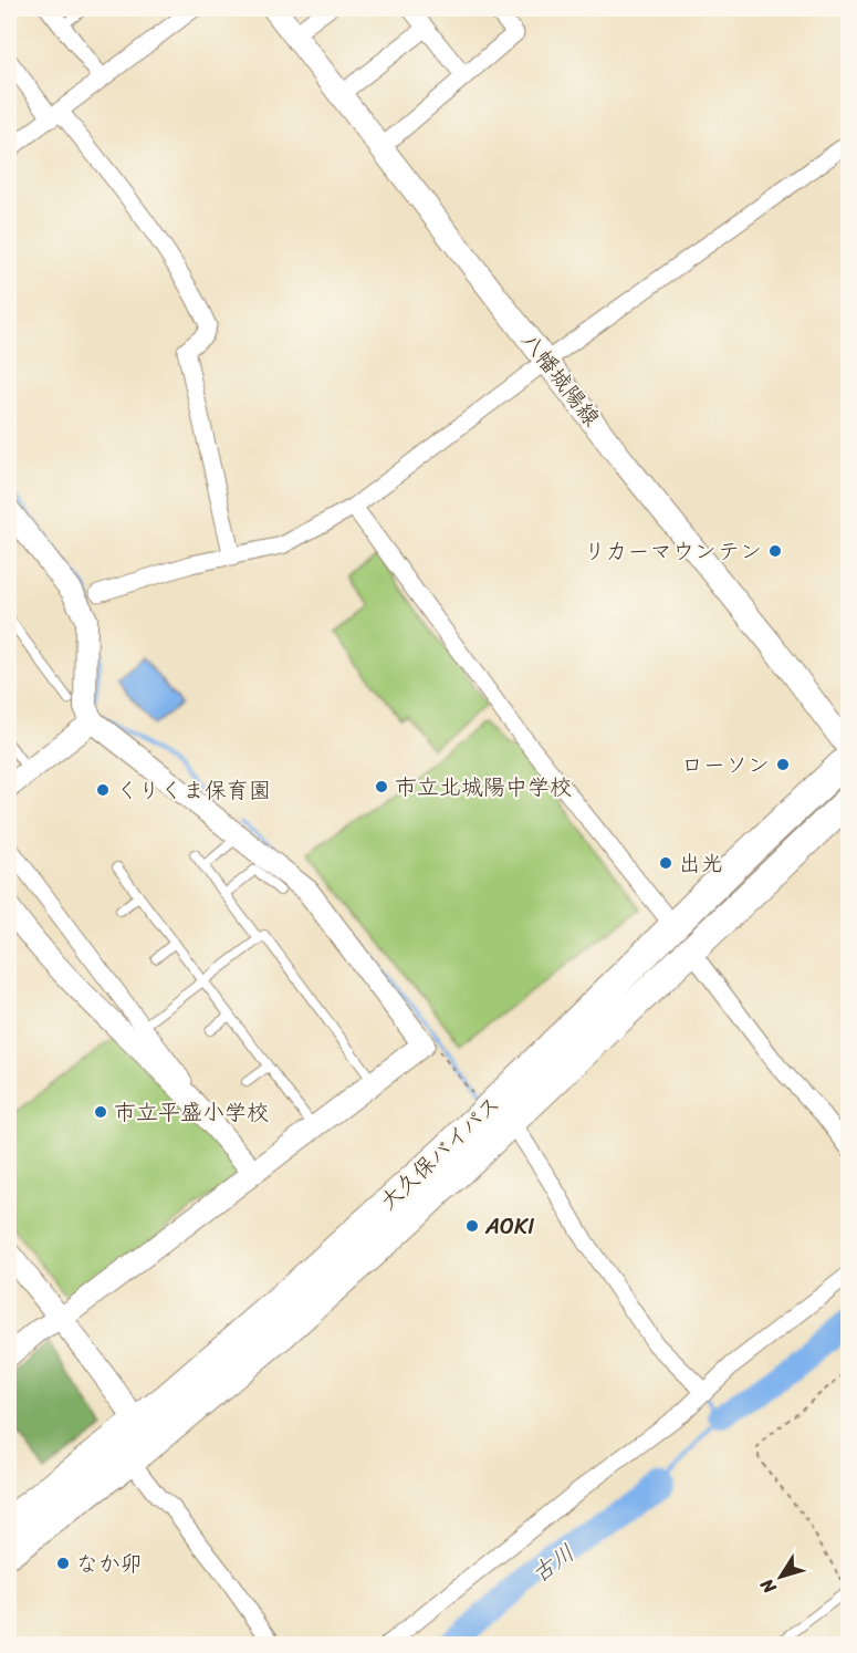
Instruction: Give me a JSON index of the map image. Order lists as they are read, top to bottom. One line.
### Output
{"streets":{"highway":["大久保バイパス"],"main road":["八幡城陽線"]},"water":["古川"],"places":["リカーマウンテン","ローソン","市立北城陽中学校","くりくま保育園","出光","市立平盛小学校","AOKI","なか卯"],"north":"bottom left"}
